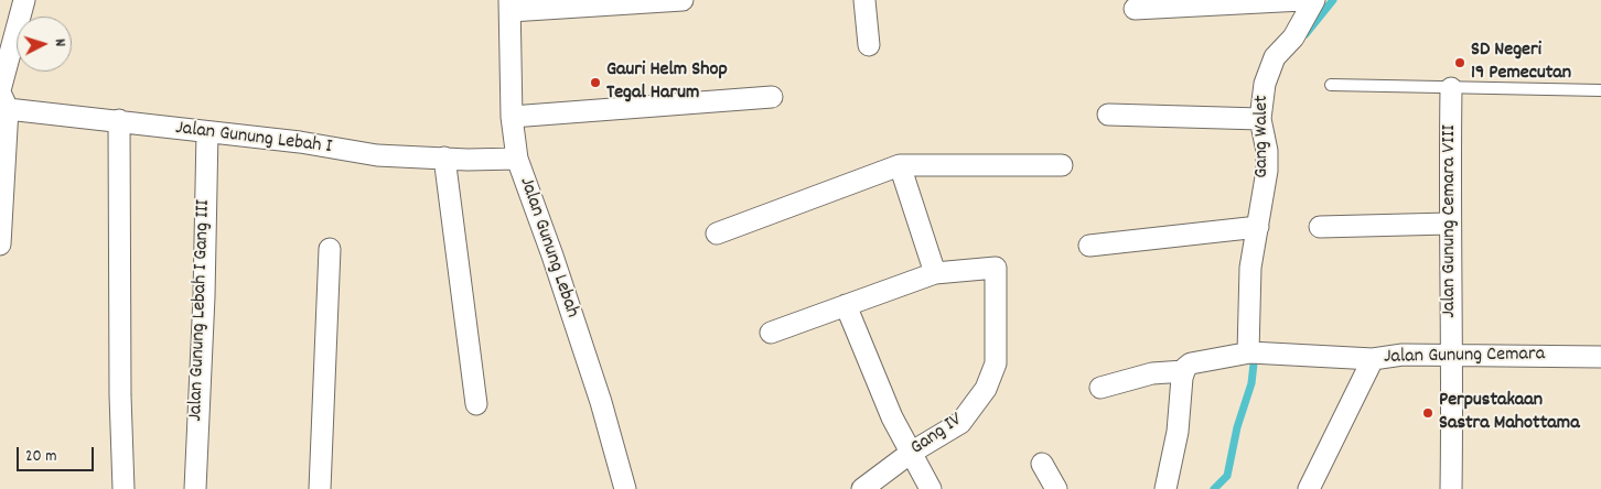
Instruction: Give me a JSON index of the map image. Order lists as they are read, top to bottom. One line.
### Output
{"streets":{"street":["Gang Walet","Jalan Gunung Lebah I","Jalan Gunung Cemara VIII","Jalan Gunung Lebah","Jalan Gunung Lebah I Gang III","Jalan Gunung Cemara","Gang IV"]},"crossings":[["Jalan Gunung Lebah I","Jalan Gunung Lebah"],["Jalan Gunung Lebah I","Jalan Gunung Lebah I Gang III"],["Jalan Gunung Cemara VIII","Jalan Gunung Cemara"]],"places":["SD Negeri 19 Pemecutan","Gauri Helm Shop Tegal Harum","Perpustakaan Sastra Mahottama"],"scale_bar":"20 m","north":"right"}
